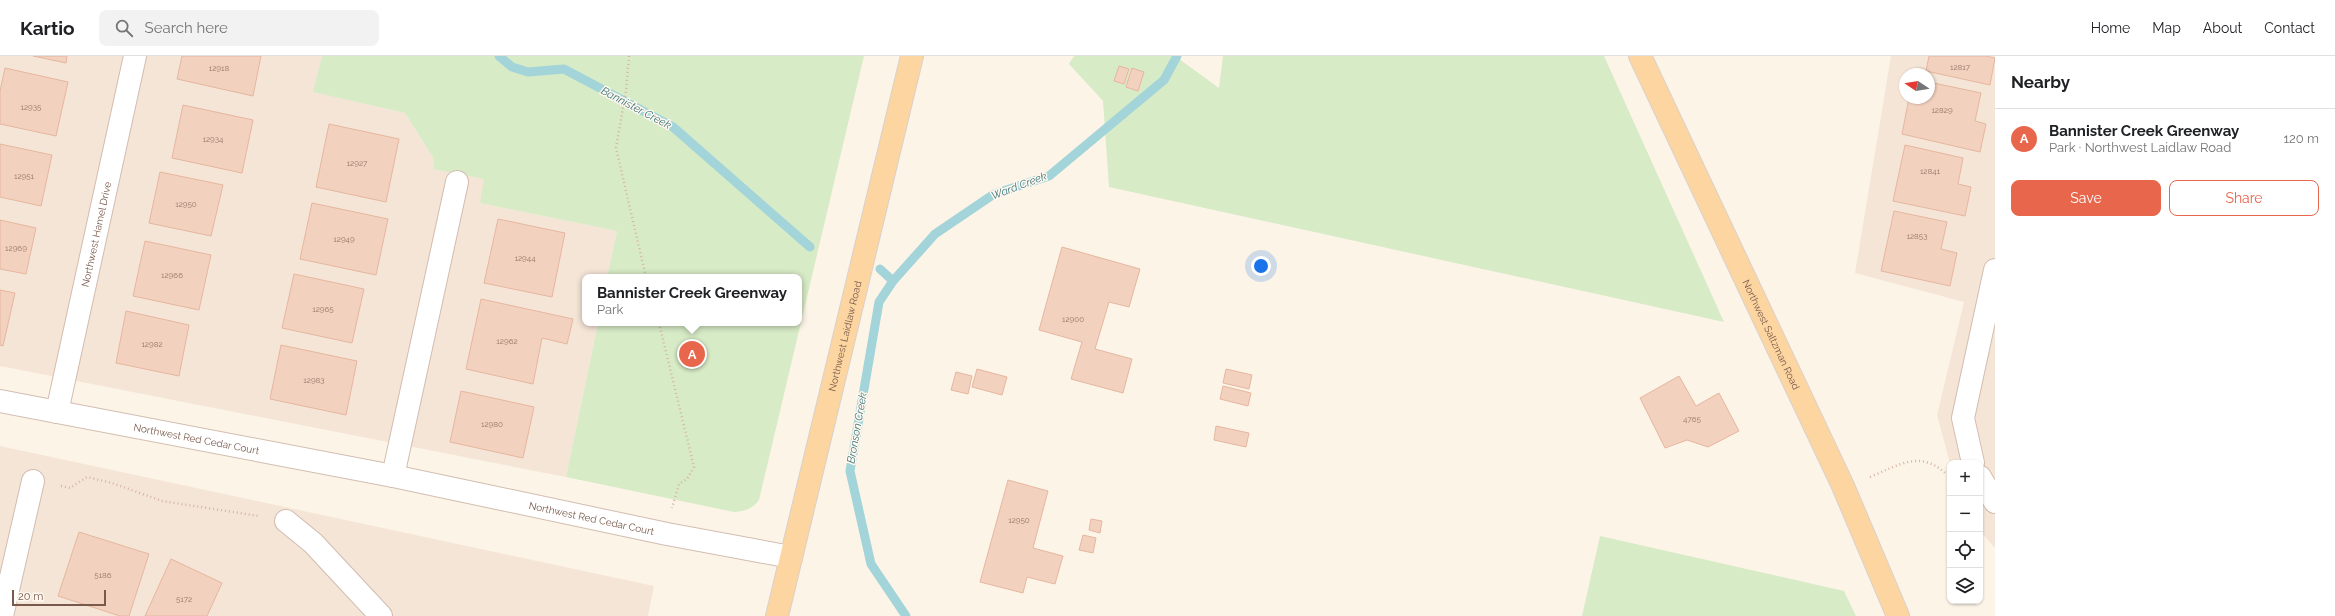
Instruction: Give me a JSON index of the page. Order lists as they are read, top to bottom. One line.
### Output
{"streets":{"main road":["Northwest Saltzman Road","Northwest Laidlaw Road"],"street":["Northwest Hamel Drive","Northwest Red Cedar Court"]},"crossings":[["Northwest Hamel Drive","Northwest Red Cedar Court"],["Northwest Laidlaw Road","Northwest Red Cedar Court"]],"water":["Bannister Creek","Ward Creek","Bronson Creek"],"house_numbers":["12817","12918","12935","12829","12934","12927","12841","12951","12950","12853","12949","12969","12944","12966","12965","12900","12962","12982","12983","4765","12980","12950","5186","5172"],"scale_bar":"20 m","north":"left","page":{"header":"Kartio","search":"Search here","nav":["Home","Map","About","Contact"],"heading":"Nearby","list":[{"mark":"A","name":"Bannister Creek Greenway","note":"Park · Northwest Laidlaw Road","value":"120 m"}],"buttons":["Save","Share"],"popup":["Bannister Creek Greenway","Park"],"pins":"A","map_buttons":["+","−"],"scale":"20 m"}}
